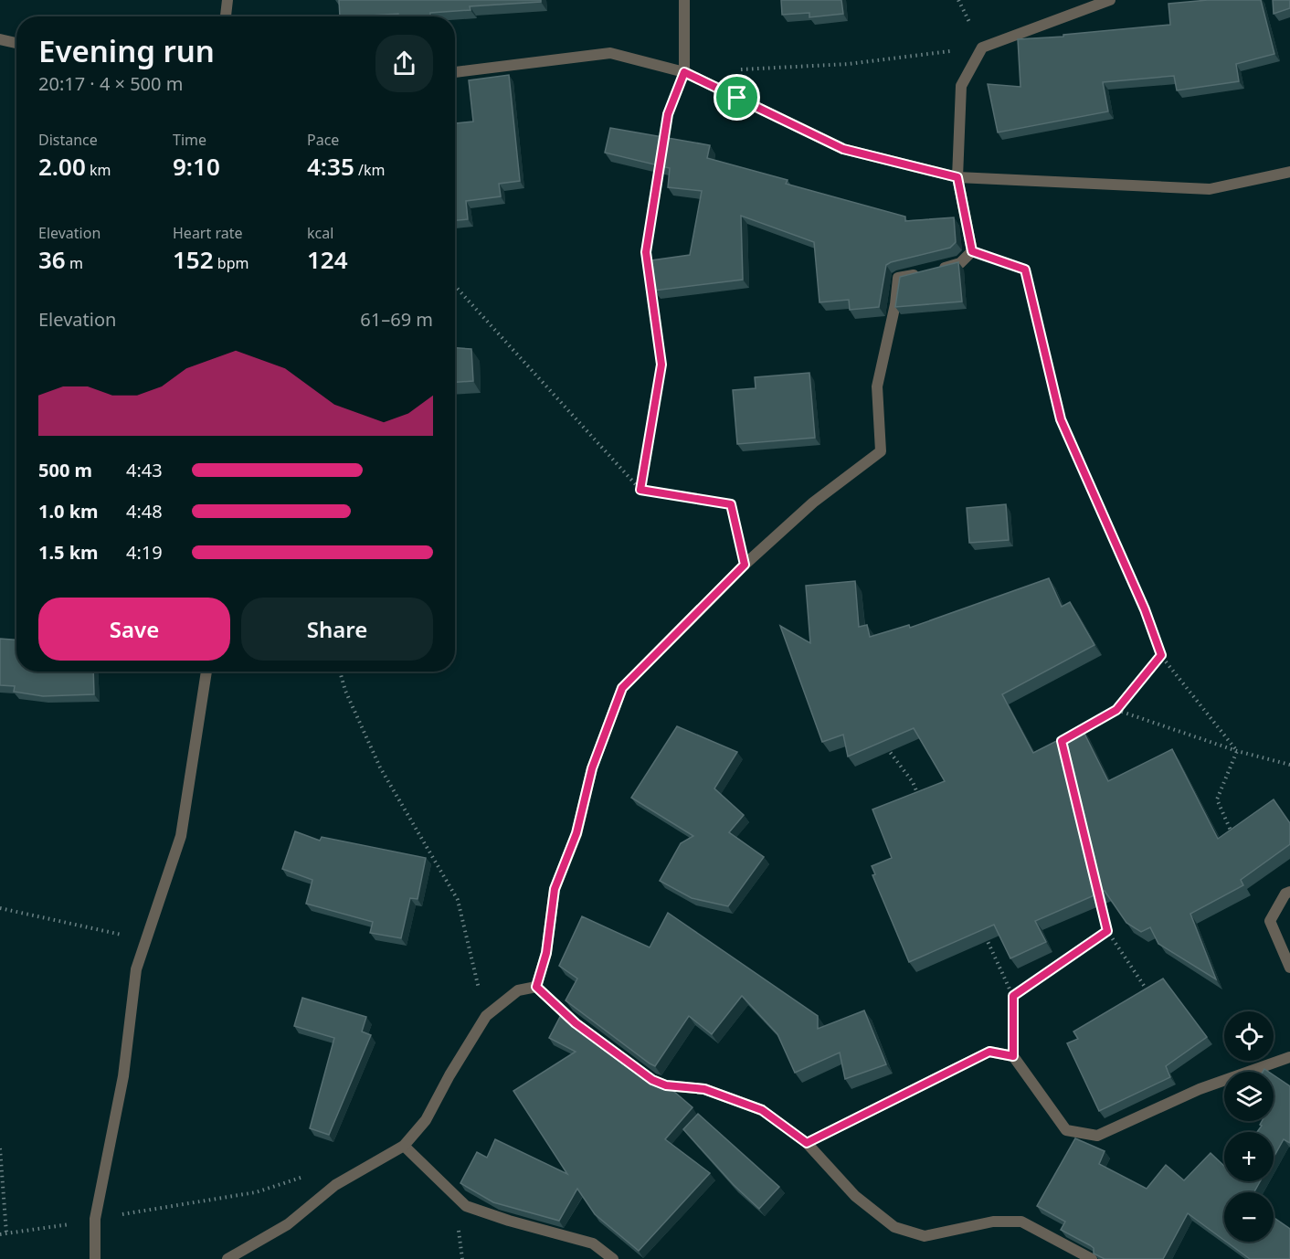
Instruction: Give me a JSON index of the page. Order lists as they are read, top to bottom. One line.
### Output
{"page":{"heading":["Evening run","20:17 · 4 × 500 m"],"stats":[["Distance","2.00 km"],["Time","9:10"],["Pace","4:35 /km"],["Elevation","36 m"],["Heart rate","152 bpm"],["kcal","124"]],"chart":["Elevation","61–69 m"],"list":[{"name":"500 m","note":"4:43"},{"name":"1.0 km","note":"4:48"},{"name":"1.5 km","note":"4:19"}],"buttons":["Save","Share"],"map_buttons":["+","−"]}}
